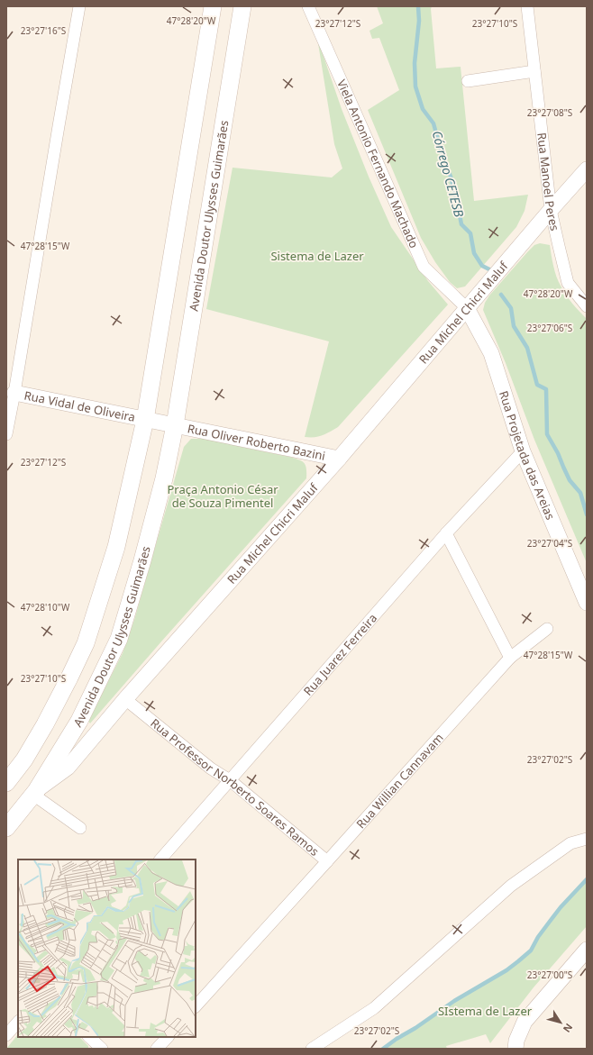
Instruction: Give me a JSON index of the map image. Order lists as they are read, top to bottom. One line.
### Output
{"streets":{"main road":["Avenida Doutor Ulysses Guimarães"],"street":["Viela Antonio Fernando Machado","Rua Manoel Peres","Rua Michel Chicri Maluf","Rua Vidal de Oliveira","Rua Oliver Roberto Bazini","Rua Projetada das Areias","Rua Juarez Ferreira","Rua Willian Cannavam","Rua Professor Norberto Soares Ramos"]},"crossings":[["Viela Antonio Fernando Machado","Rua Michel Chicri Maluf"],["Viela Antonio Fernando Machado","Rua Projetada das Areias"],["Rua Manoel Peres","Rua Michel Chicri Maluf"],["Avenida Doutor Ulysses Guimarães","Rua Michel Chicri Maluf"],["Avenida Doutor Ulysses Guimarães","Rua Vidal de Oliveira"],["Avenida Doutor Ulysses Guimarães","Rua Oliver Roberto Bazini"],["Rua Michel Chicri Maluf","Rua Oliver Roberto Bazini"],["Rua Michel Chicri Maluf","Rua Projetada das Areias"],["Rua Michel Chicri Maluf","Rua Professor Norberto Soares Ramos"],["Rua Projetada das Areias","Rua Juarez Ferreira"],["Rua Juarez Ferreira","Rua Professor Norberto Soares Ramos"],["Rua Willian Cannavam","Rua Professor Norberto Soares Ramos"]],"water":["Córrego CETESB"],"parks":["Sistema de Lazer","Praça Antonio César de Souza Pimentel","SIstema de Lazer"],"north":"bottom right","coordinates":["47°28'20\"W","23°27'12\"S","23°27'10\"S","23°27'16\"S","23°27'08\"S","47°28'15\"W","23°27'06\"S","23°27'04\"S","47°28'10\"W","23°27'02\"S","23°27'00\"S"]}
